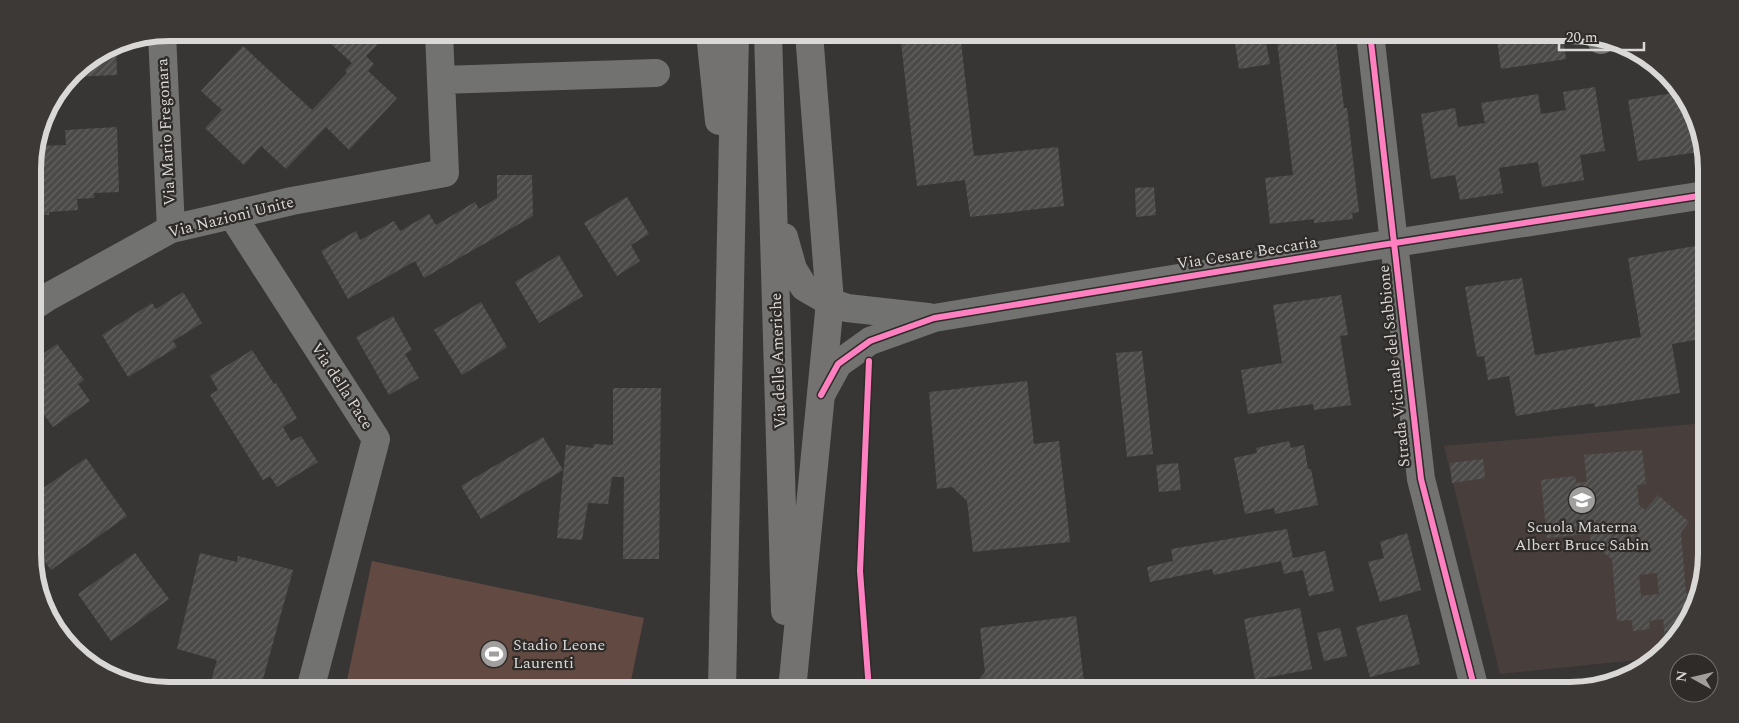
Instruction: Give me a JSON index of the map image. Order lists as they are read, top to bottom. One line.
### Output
{"streets":{"main road":["Via delle Americhe"],"street":["Via Mario Fregonara","Via Nazioni Unite","Via Cesare Beccaria","Strada Vicinale del Sabbione","Via della Pace"]},"crossings":[["Via Mario Fregonara","Via Nazioni Unite"],["Via Nazioni Unite","Via della Pace"],["Via Cesare Beccaria","Strada Vicinale del Sabbione"]],"places":{"school or university":["Scuola Materna Albert Bruce Sabin"],"sports":["Stadio Leone Laurenti"]},"scale_bar":"20 m","north":"left"}
